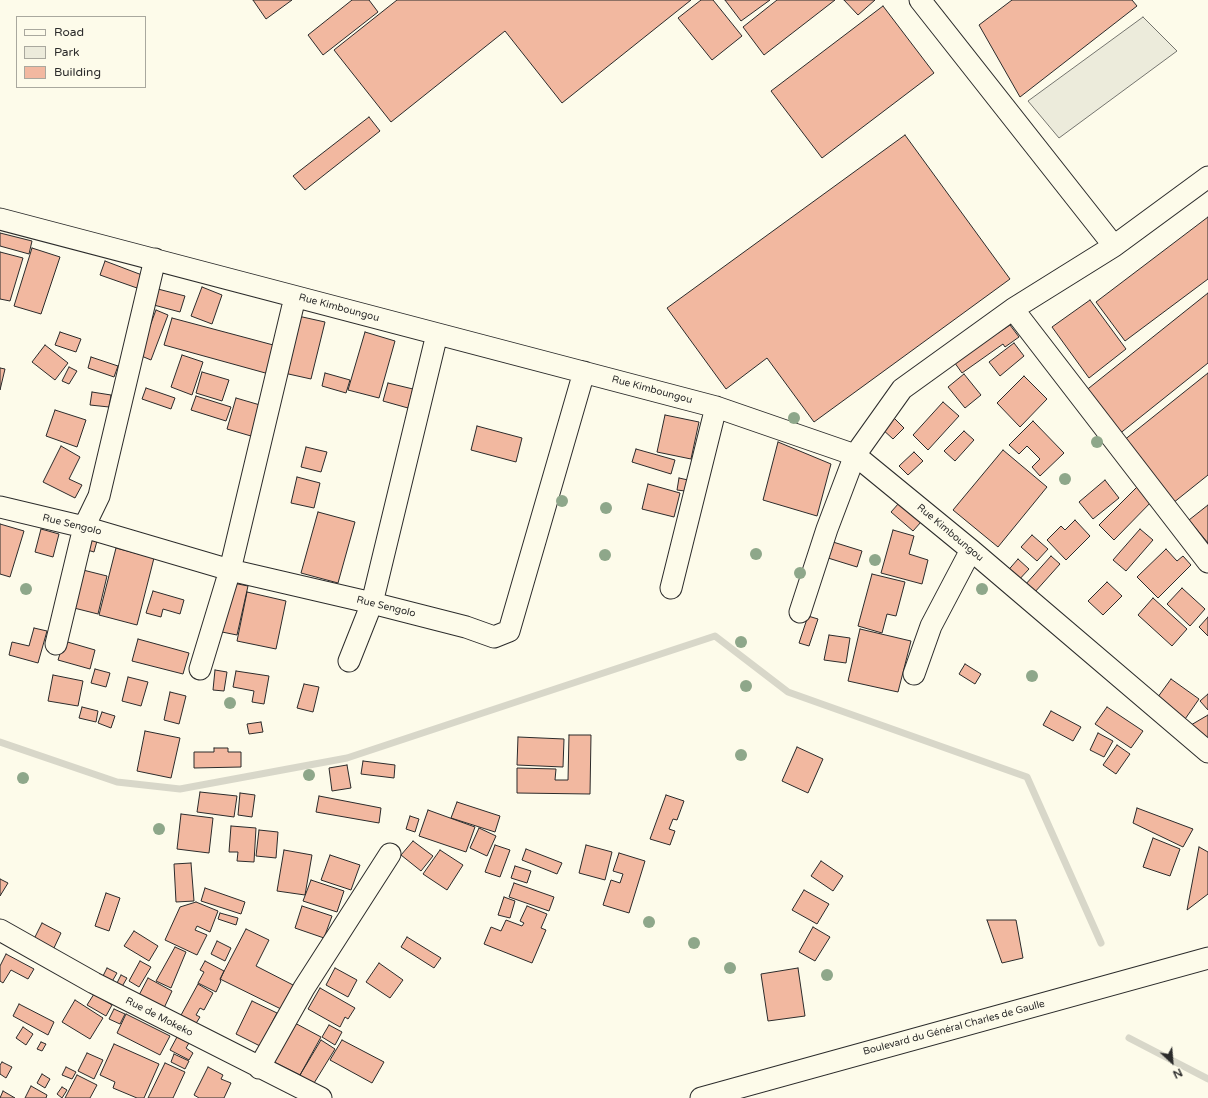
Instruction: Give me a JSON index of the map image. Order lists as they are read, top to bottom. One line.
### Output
{"streets":{"street":["Rue Kimboungou","Rue Sengolo","Rue de Mokeko","Boulevard du Général Charles de Gaulle"]},"crossings":[["Rue Kimboungou","Rue Sengolo"]],"legend":["Road","Park","Building"],"north":"bottom right"}
